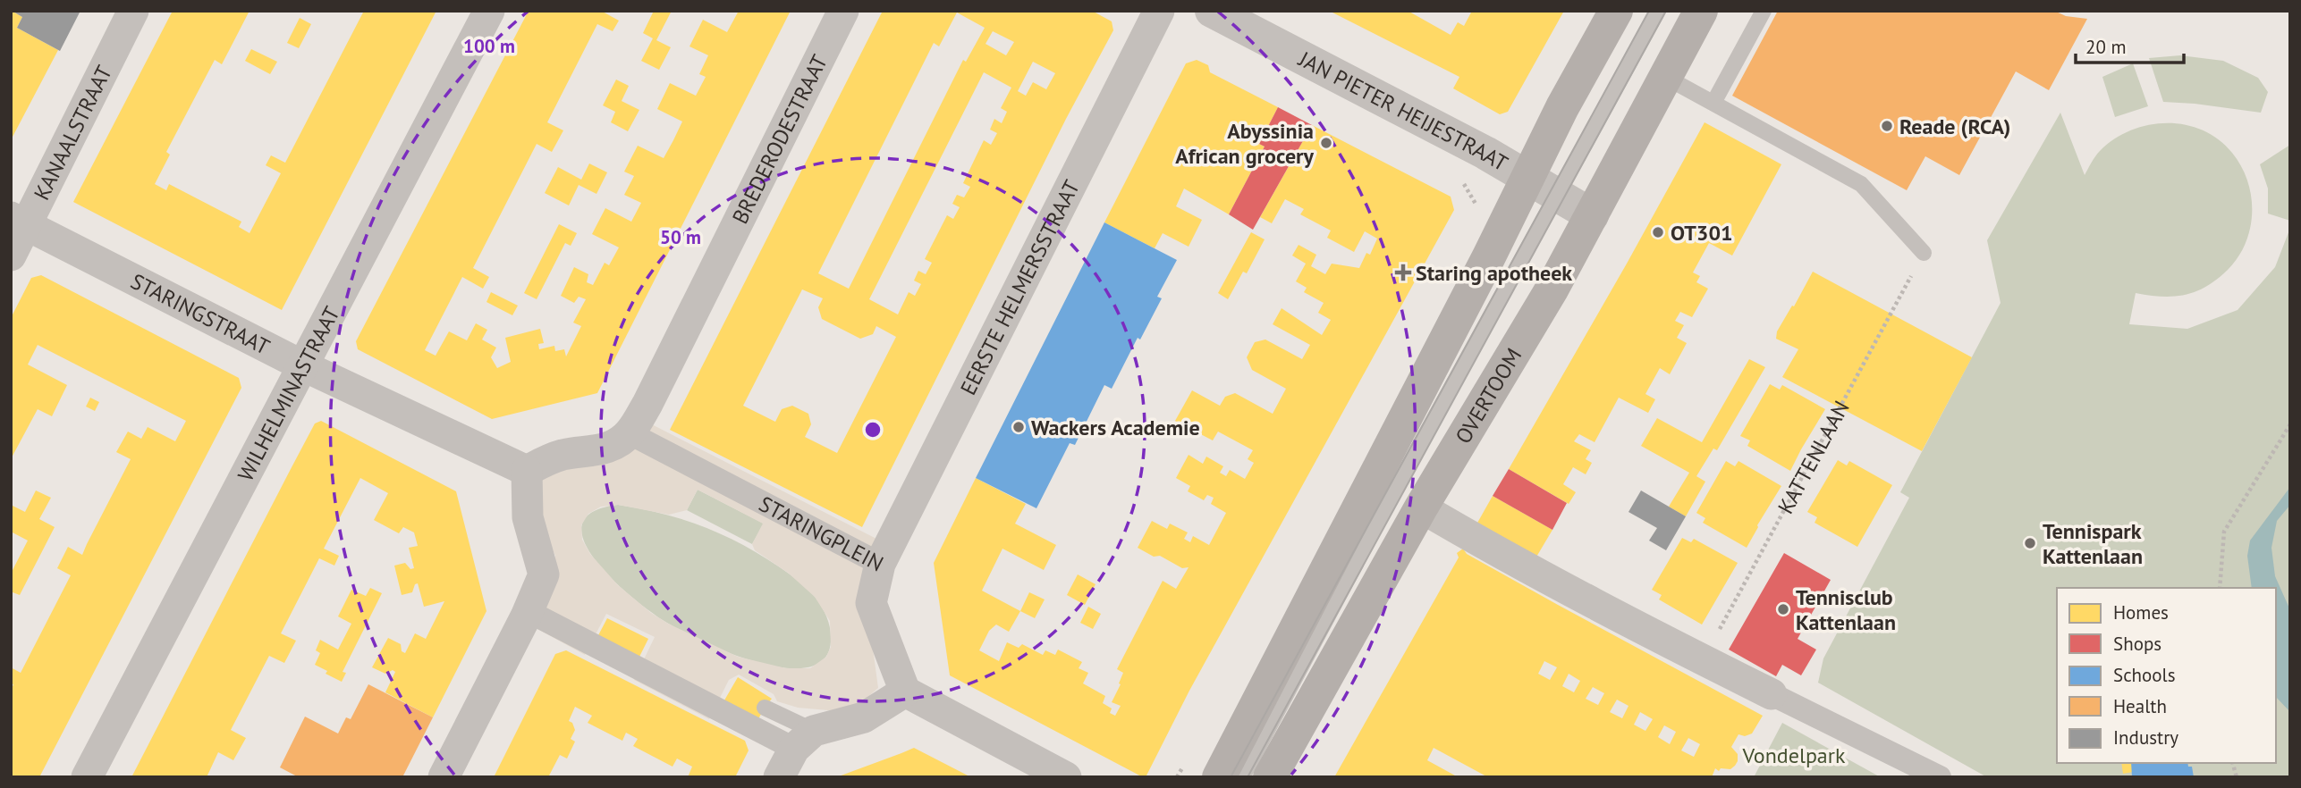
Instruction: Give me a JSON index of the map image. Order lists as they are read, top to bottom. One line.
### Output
{"streets":{"main road":["OVERTOOM"],"street":["JAN PIETER HEIJESTRAAT","KANAALSTRAAT","BREDERODESTRAAT","EERSTE HELMERSSTRAAT","STARINGSTRAAT","WILHELMINASTRAAT","STARINGPLEIN"],"path":["KATTENLAAN"]},"crossings":[["JAN PIETER HEIJESTRAAT","OVERTOOM"],["KANAALSTRAAT","STARINGSTRAAT"],["BREDERODESTRAAT","STARINGPLEIN"],["EERSTE HELMERSSTRAAT","STARINGPLEIN"],["STARINGSTRAAT","WILHELMINASTRAAT"]],"parks":["Vondelpark"],"places":{"other":["Reade (RCA)","Abyssinia African grocery","OT301","Wackers Academie","Tennispark Kattenlaan","Tennisclub Kattenlaan"],"health":["Staring apotheek"]},"legend":["Homes","Shops","Schools","Health","Industry"],"scale_bar":"20 m","rings":["100 m","50 m"]}
